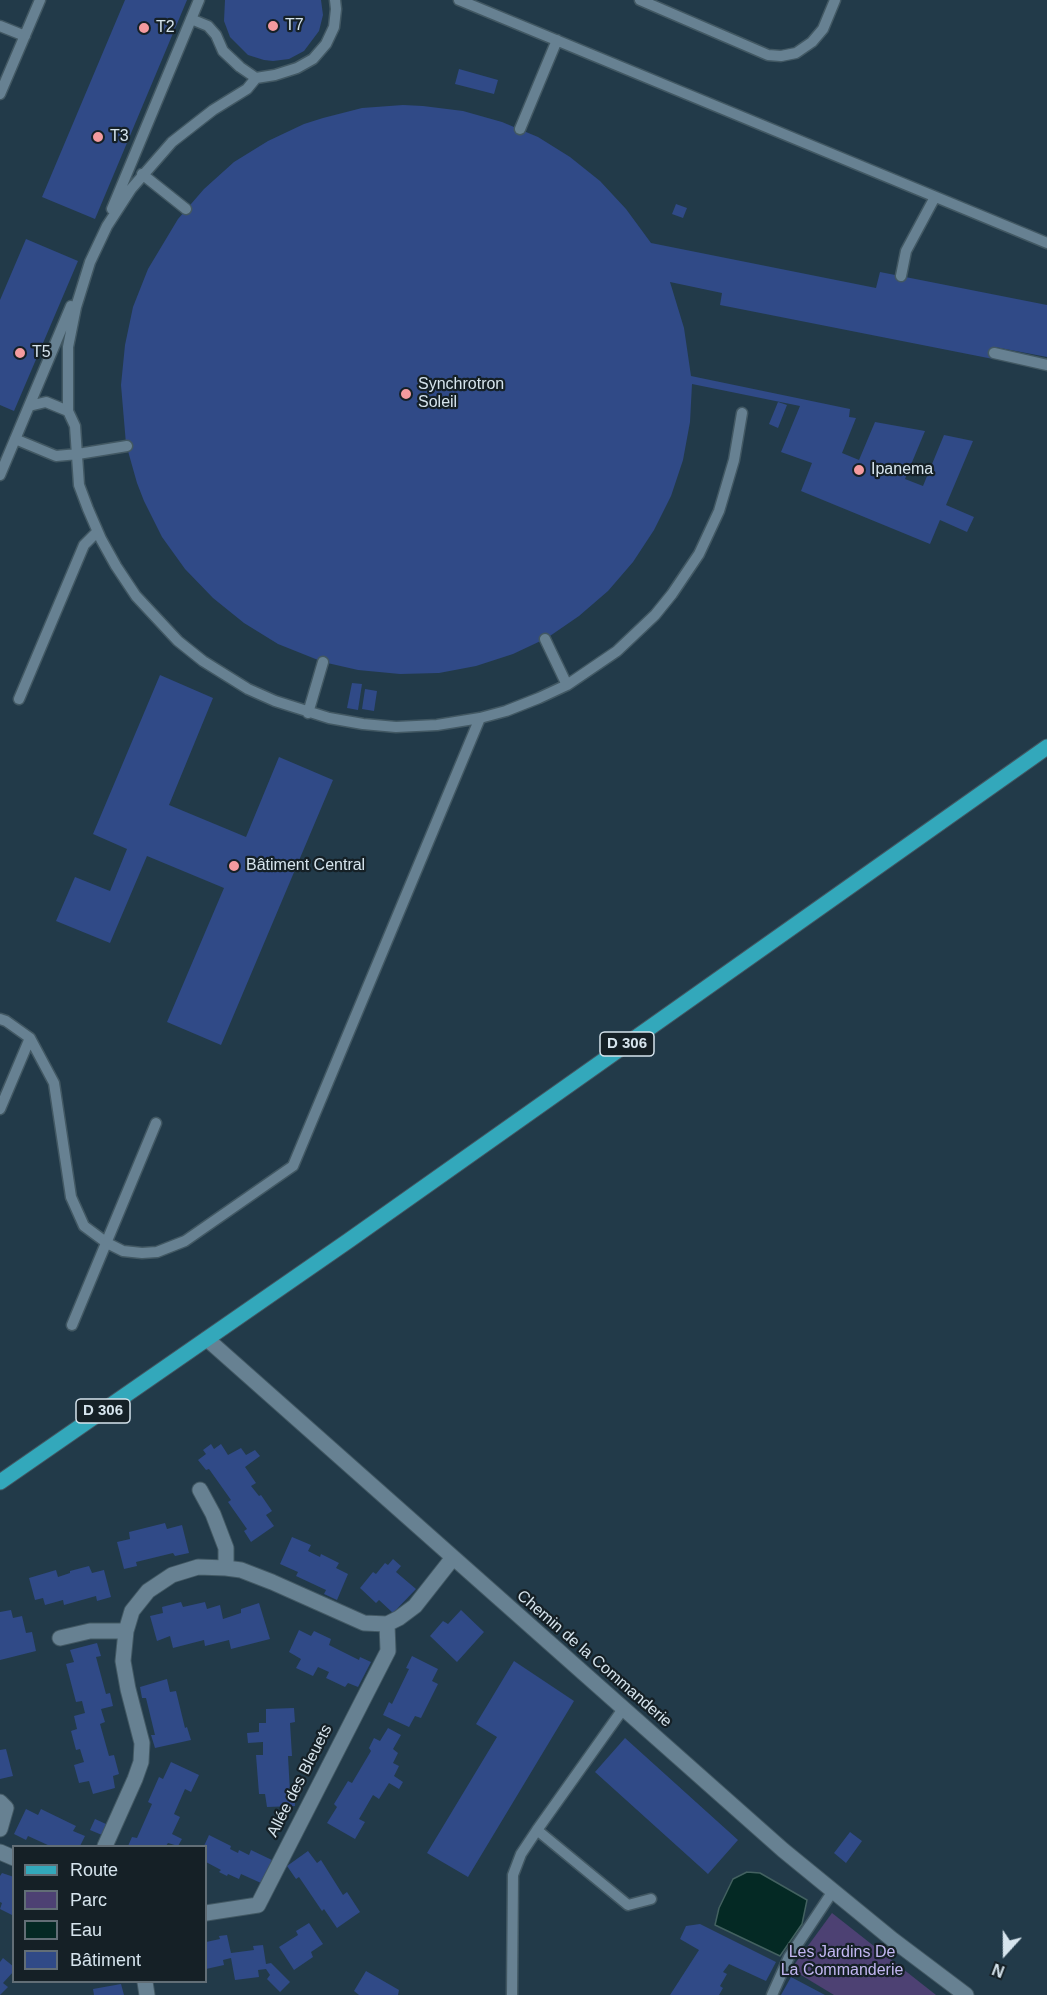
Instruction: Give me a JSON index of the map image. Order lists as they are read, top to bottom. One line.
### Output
{"streets":{"main road":["D 306"],"street":["Chemin de la Commanderie","Allée des Bleuets"]},"crossings":[["D 306","Chemin de la Commanderie"]],"parks":["Les Jardins De La Commanderie"],"places":["T7","T2","T3","T5","Synchrotron Soleil","Ipanema","Bâtiment Central"],"legend":["Route","Parc","Eau","Bâtiment"],"north":"bottom"}
